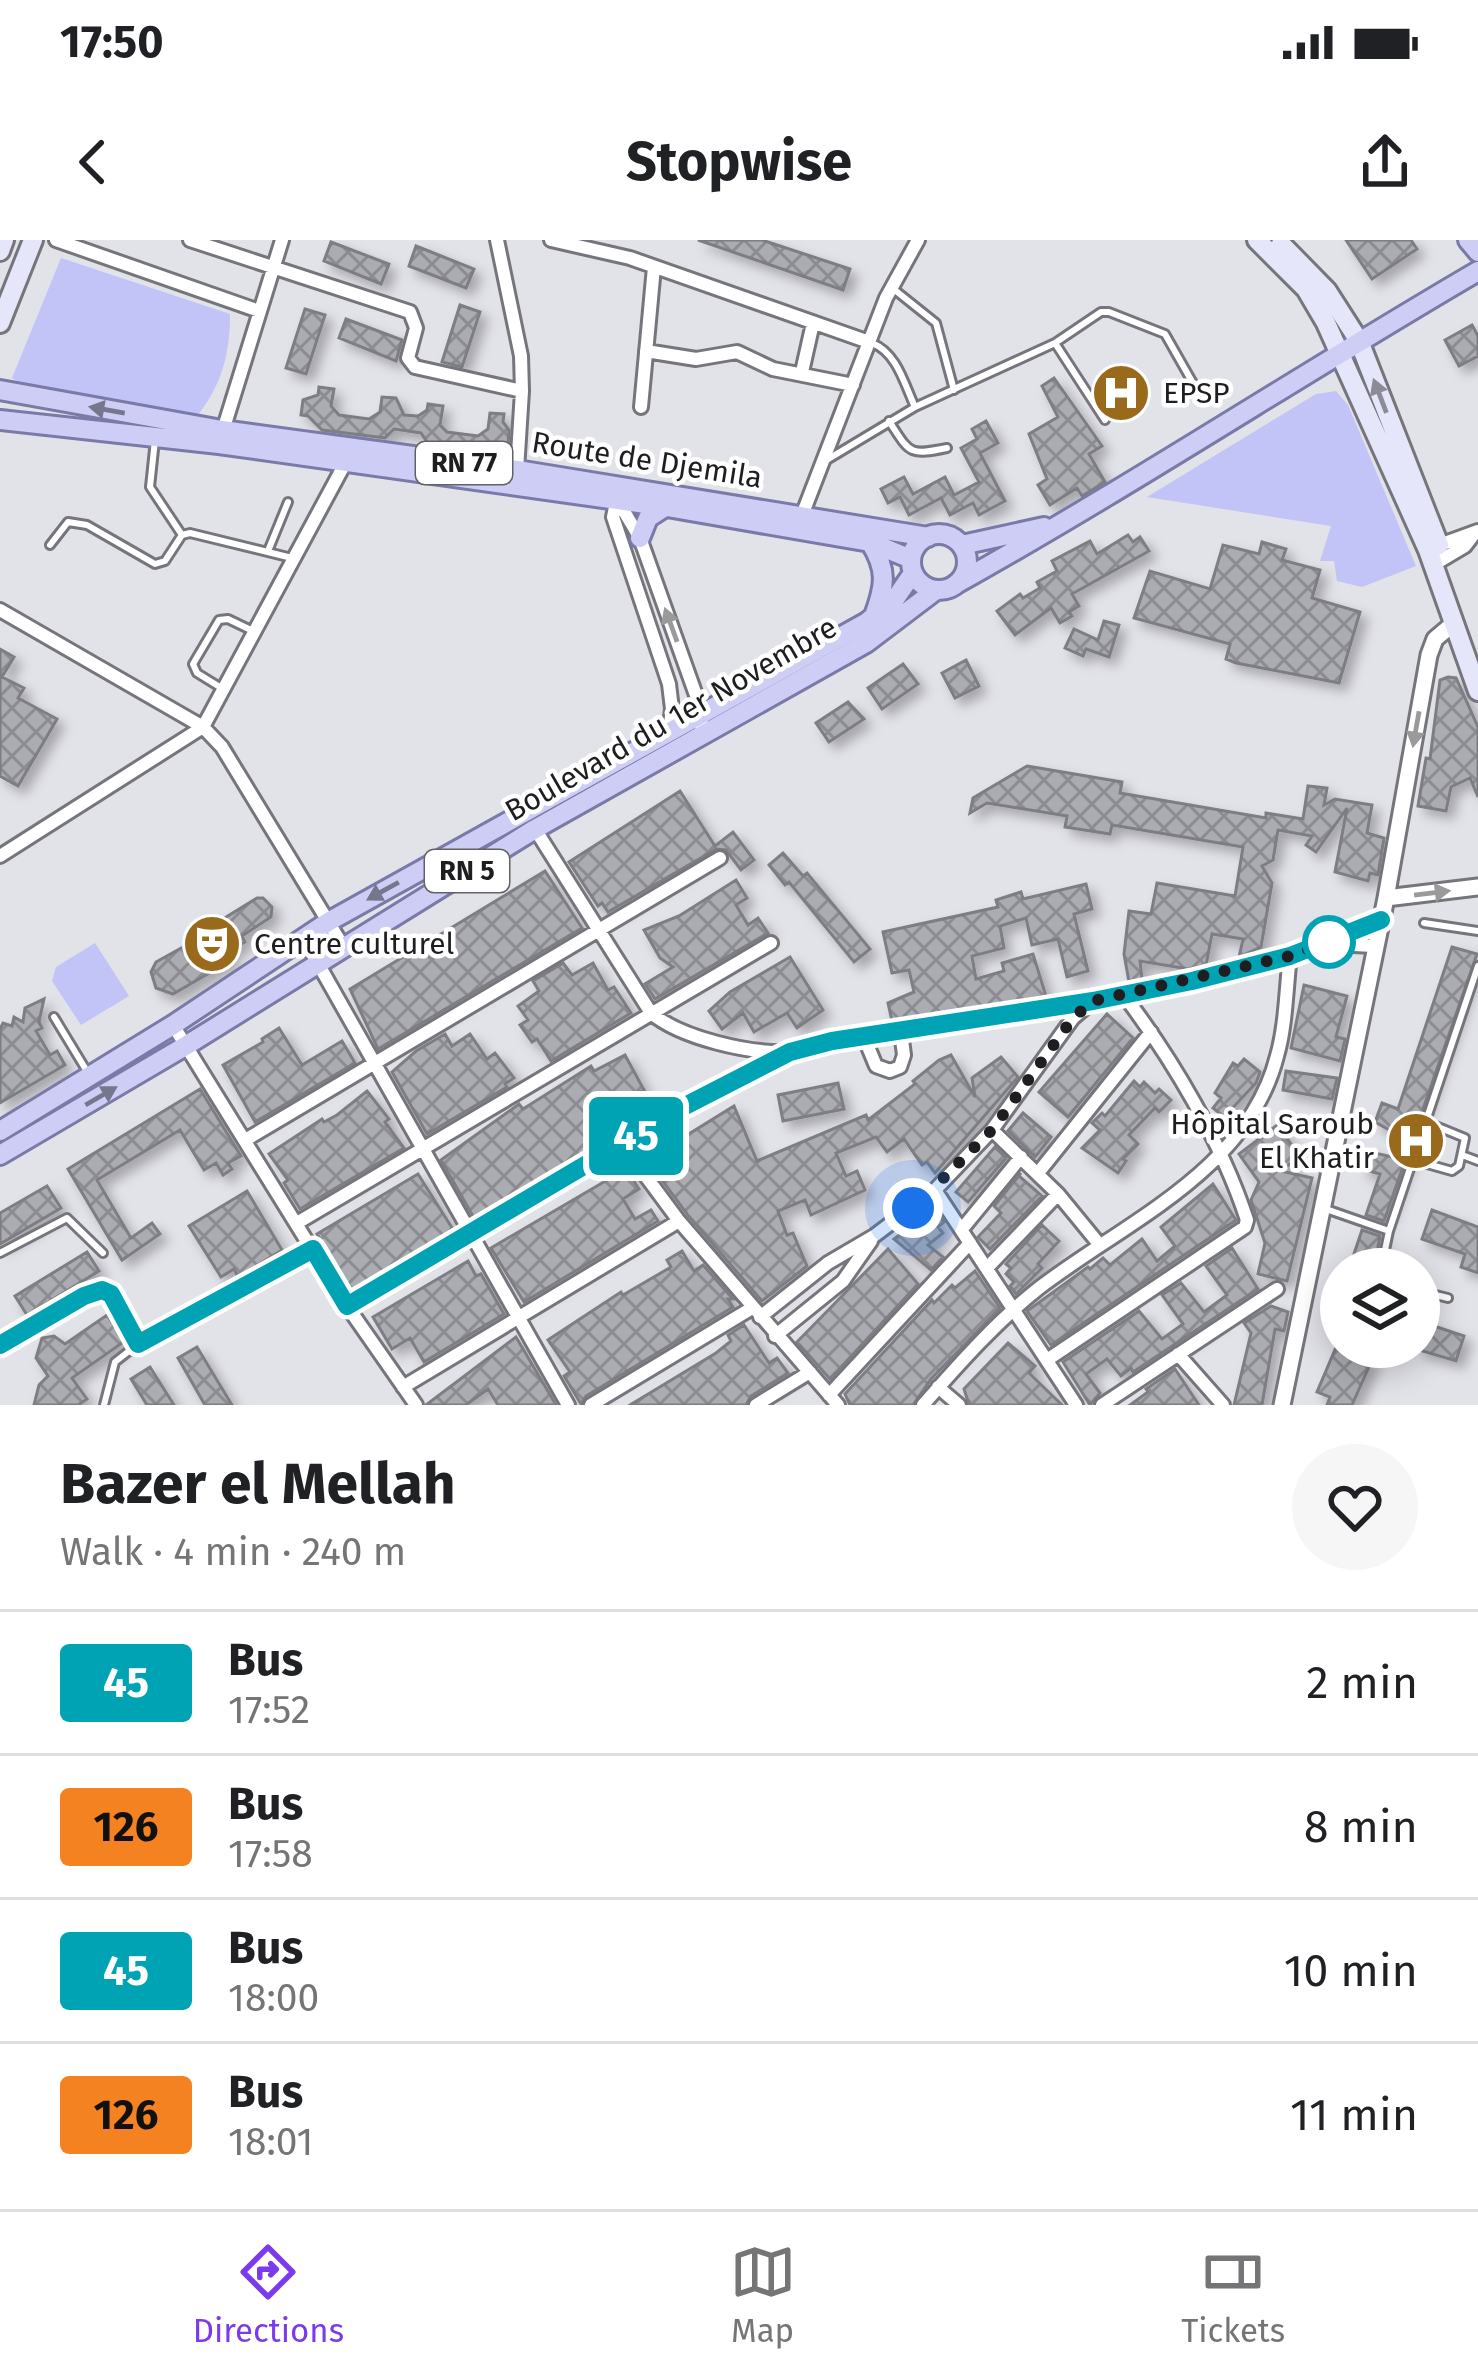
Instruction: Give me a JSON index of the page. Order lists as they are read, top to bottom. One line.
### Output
{"streets":{"main road":["Route de Djemila","RN 77","Boulevard du 1er Novembre","RN 5"]},"crossings":[["Route de Djemila","Boulevard du 1er Novembre"]],"places":{"hospital":["EPSP","Hôpital Saroub El Khatir"],"theatre":["Centre culturel"]},"lines":["bus line 45"],"page":{"status":"17:50","header":"Stopwise","on_map":"45","heading":["Bazer el Mellah","Walk · 4 min · 240 m"],"list":[{"mark":"45","name":"Bus","note":"17:52","value":"2 min"},{"mark":"126","name":"Bus","note":"17:58","value":"8 min"},{"mark":"45","name":"Bus","note":"18:00","value":"10 min"},{"mark":"126","name":"Bus","note":"18:01","value":"11 min"}],"tabs":["Directions","Map","Tickets"]}}
